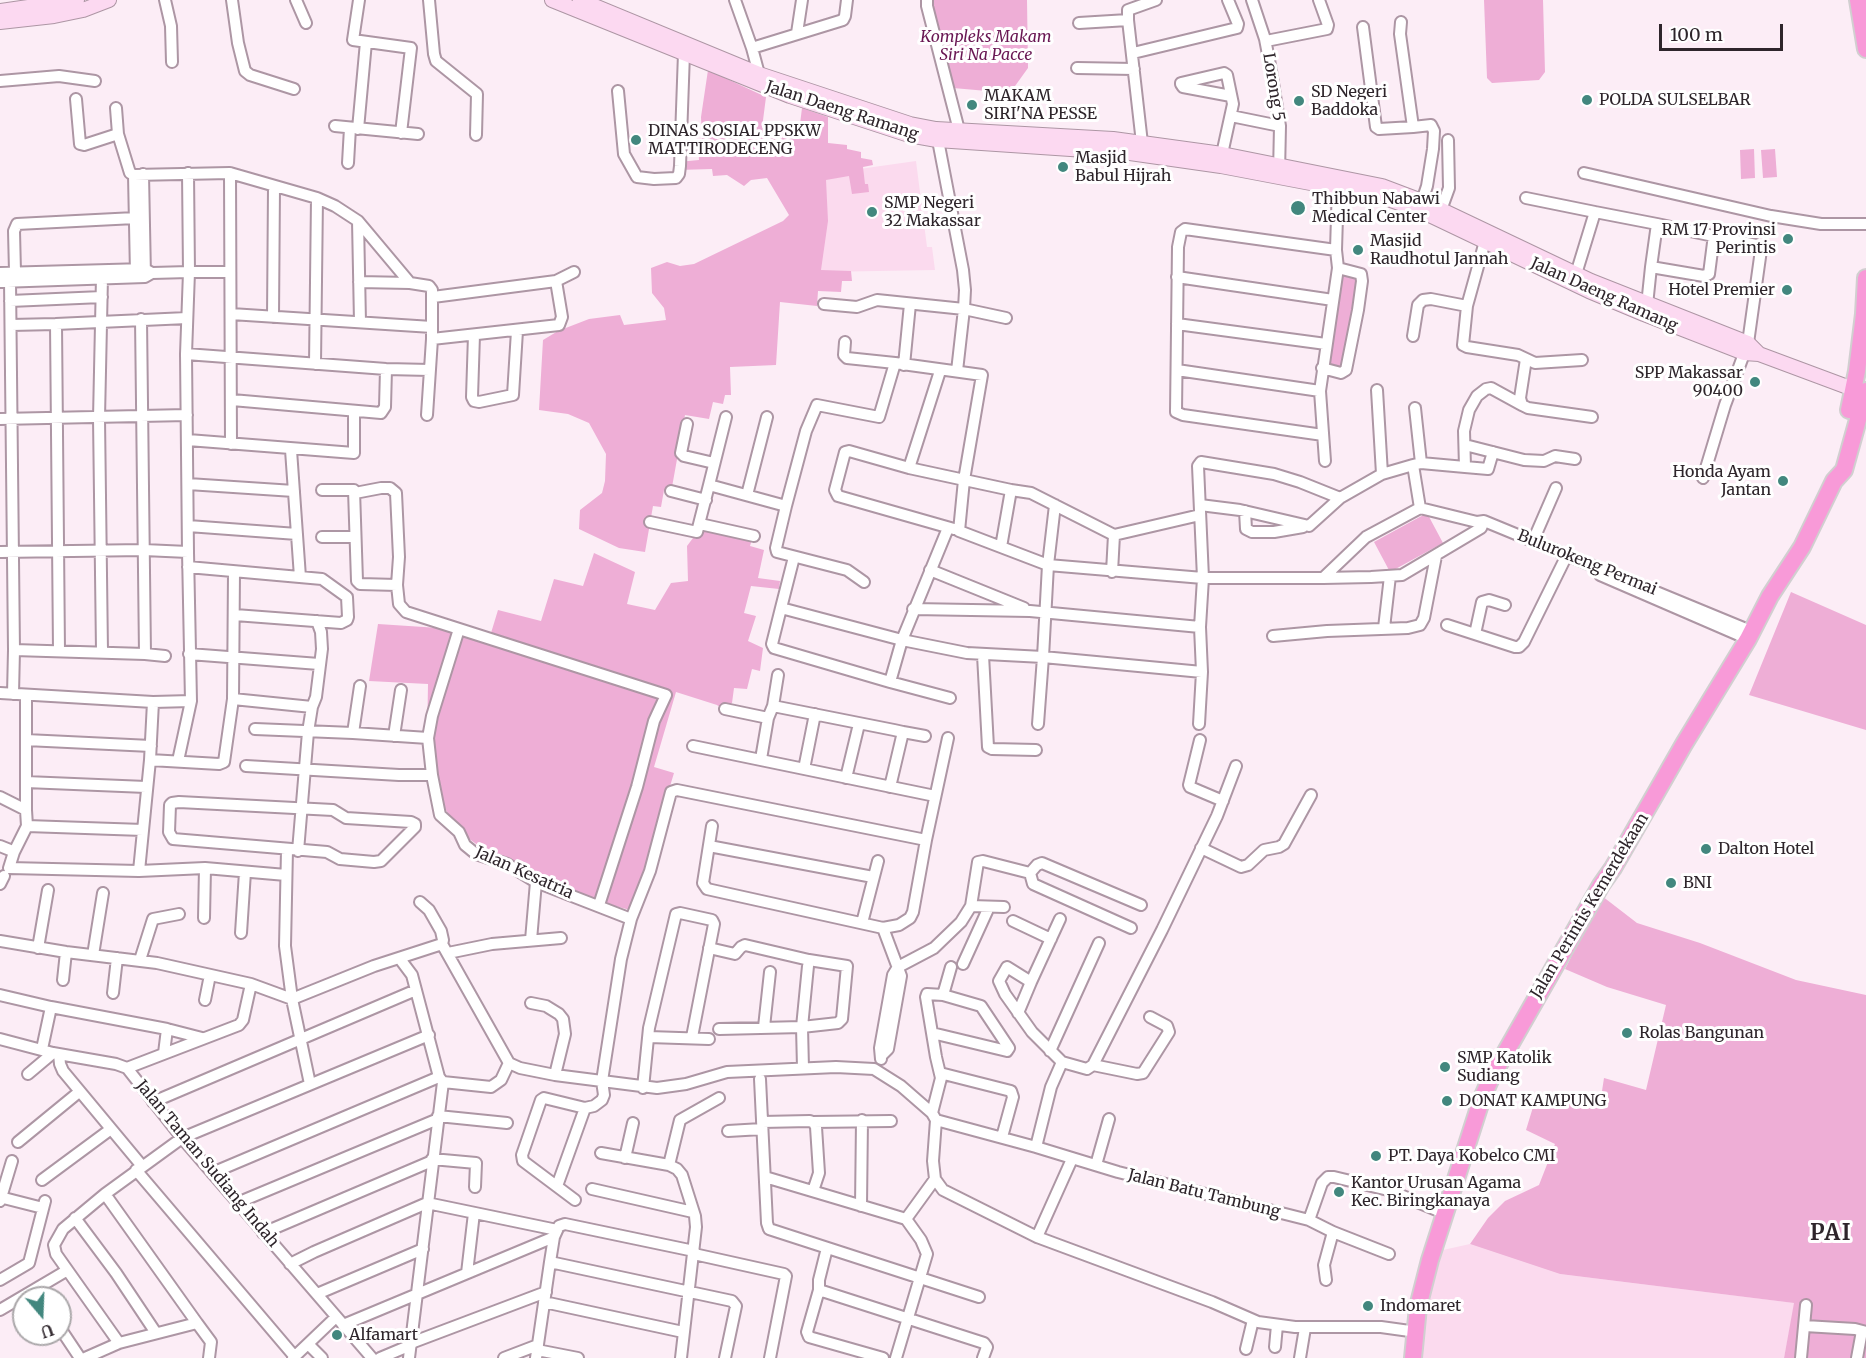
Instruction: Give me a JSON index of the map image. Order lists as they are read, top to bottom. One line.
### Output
{"streets":{"highway":["Jalan Perintis Kemerdekaan"],"main road":["Jalan Daeng Ramang"],"street":["Lorong 5","Bulurokeng Permai","Jalan Kesatria","Jalan Taman Sudiang Indah","Jalan Batu Tambung"]},"crossings":[["Lorong 5","Jalan Daeng Ramang"],["Jalan Daeng Ramang","Jalan Perintis Kemerdekaan"],["Bulurokeng Permai","Jalan Perintis Kemerdekaan"]],"districts":["PAI"],"parks":["Kompleks Makam Siri Na Pacce"],"places":["POLDA SULSELBAR","SD Negeri Baddoka","MAKAM SIRI'NA PESSE","DINAS SOSIAL PPSKW MATTIRODECENG","Masjid Babul Hijrah","Thibbun Nabawi Medical Center","SMP Negeri 32 Makassar","RM 17 Provinsi Perintis","Masjid Raudhotul Jannah","Hotel Premier","SPP Makassar 90400","Honda Ayam Jantan","Dalton Hotel","BNI","Rolas Bangunan","SMP Katolik Sudiang","DONAT KAMPUNG","PT. Daya Kobelco CMI","Kantor Urusan Agama Kec. Biringkanaya","Indomaret","Alfamart"],"scale_bar":"100 m","north":"bottom"}
